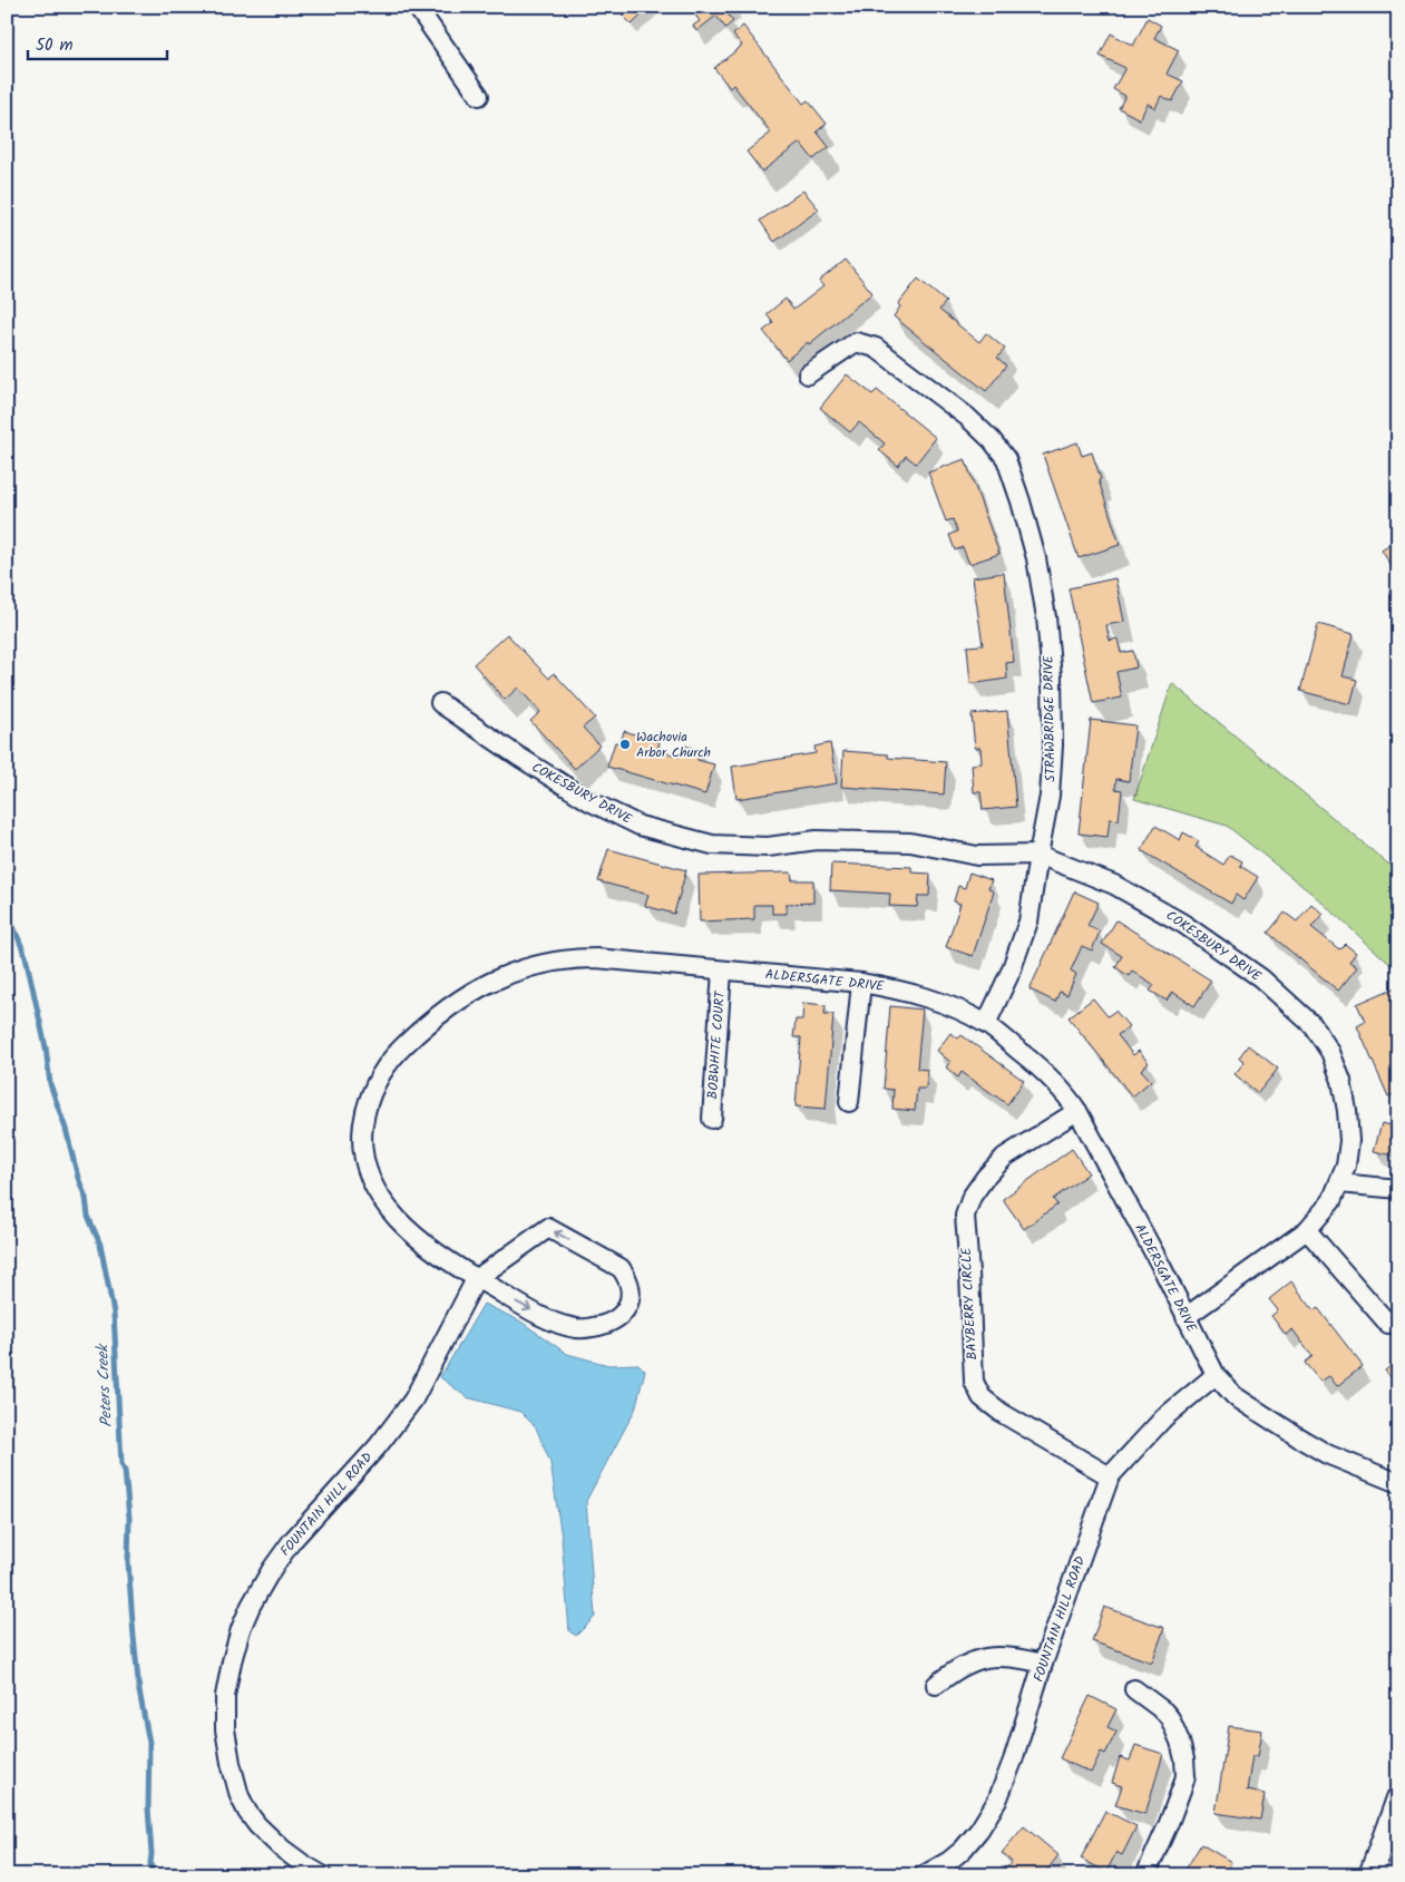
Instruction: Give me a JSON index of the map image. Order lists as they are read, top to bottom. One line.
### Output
{"streets":{"street":["STRAWBRIDGE DRIVE","COKESBURY DRIVE","ALDERSGATE DRIVE","BOBWHITE COURT","BAYBERRY CIRCLE","FOUNTAIN HILL ROAD"]},"crossings":[["STRAWBRIDGE DRIVE","COKESBURY DRIVE"],["STRAWBRIDGE DRIVE","ALDERSGATE DRIVE"],["COKESBURY DRIVE","ALDERSGATE DRIVE"],["ALDERSGATE DRIVE","BOBWHITE COURT"],["ALDERSGATE DRIVE","BAYBERRY CIRCLE"],["ALDERSGATE DRIVE","FOUNTAIN HILL ROAD"],["BAYBERRY CIRCLE","FOUNTAIN HILL ROAD"]],"water":["Peters Creek"],"places":["Wachovia Arbor Church"],"scale_bar":"50 m"}
